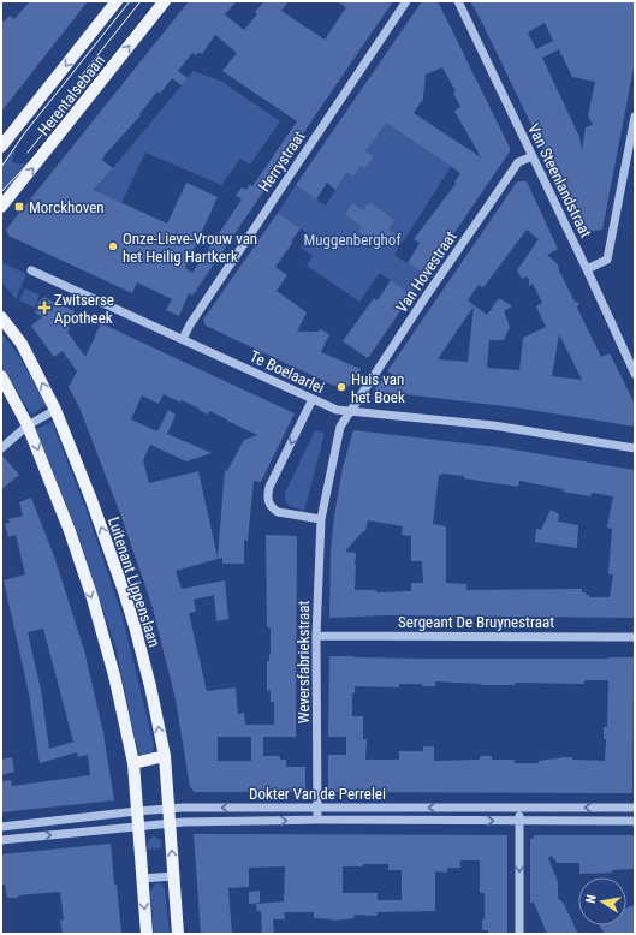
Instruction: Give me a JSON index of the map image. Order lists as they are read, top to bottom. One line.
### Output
{"streets":{"main road":["Herentalsebaan","Luitenant Lippenslaan"],"street":["Herrystraat","Van Steenlandstraat","Van Hovestraat","Te Boelaarlei","Sergeant De Bruynestraat","Weversfabriekstraat","Dokter Van de Perrelei"]},"crossings":[["Herrystraat","Te Boelaarlei"],["Van Steenlandstraat","Van Hovestraat"],["Van Hovestraat","Te Boelaarlei"],["Van Hovestraat","Weversfabriekstraat"],["Luitenant Lippenslaan","Dokter Van de Perrelei"],["Sergeant De Bruynestraat","Weversfabriekstraat"],["Weversfabriekstraat","Dokter Van de Perrelei"]],"parks":["Muggenberghof"],"places":{"transit":["Morckhoven"],"other":["Onze-Lieve-Vrouw van het Heilig Hartkerk","Huis van het Boek"],"health":["Zwitserse Apotheek"]},"north":"left"}
